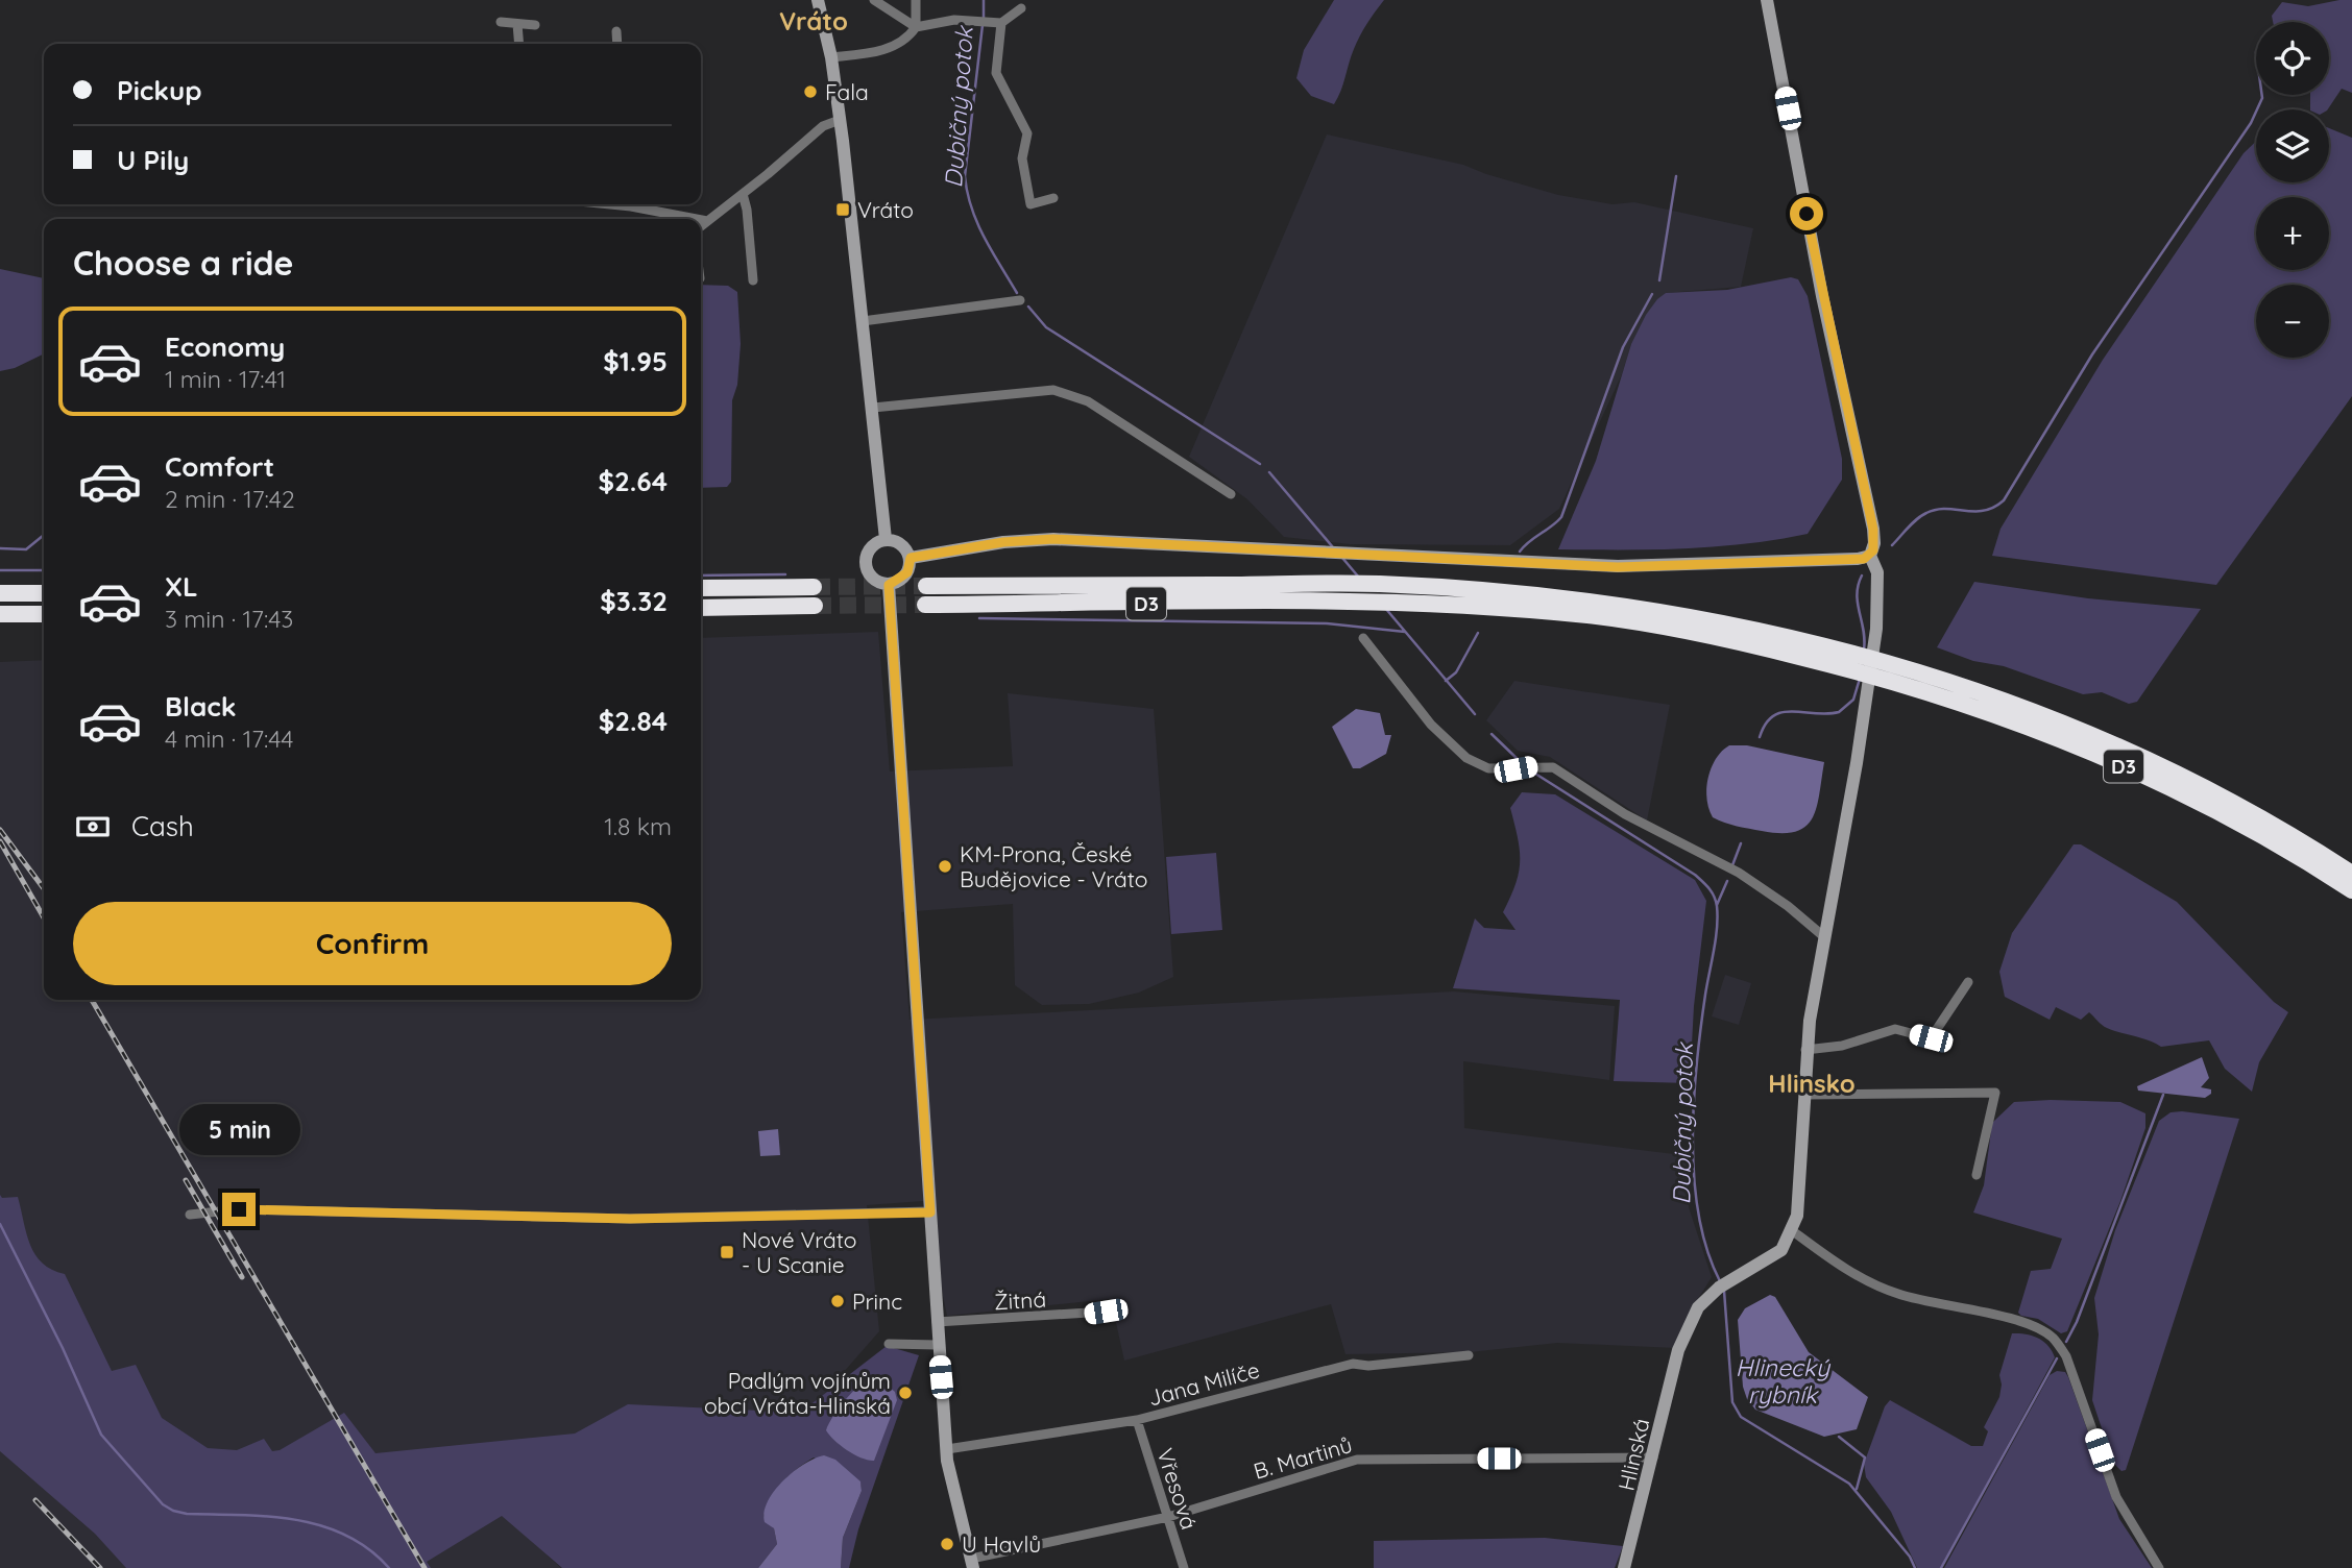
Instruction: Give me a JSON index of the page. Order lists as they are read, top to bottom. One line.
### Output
{"streets":{"highway":["D3"],"street":["Žitná","Jana Milíče","Hlinská","B. Martinů","Vřesová"]},"crossings":[["Jana Milíče","Vřesová"],["Hlinská","B. Martinů"],["B. Martinů","Vřesová"]],"districts":["Vráto","Hlinsko"],"water":["Dubičný potok","Hlinecký rybník"],"places":{"other":["Fala","KM-Prona, České Budějovice - Vráto","Princ","Padlým vojínům obcí Vráta-Hlinská","U Havlů"],"transit":["Vráto","Nové Vráto - U Scanie"]},"page":{"map_buttons":["+","−"],"banner":["Pickup","U Pily"],"heading":"Choose a ride","list":[{"name":"Economy","note":"1 min · 17:41","value":"$1.95"},{"name":"Comfort","note":"2 min · 17:42","value":"$2.64"},{"name":"XL","note":"3 min · 17:43","value":"$3.32"},{"name":"Black","note":"4 min · 17:44","value":"$2.84"}],"pay":["Cash","1.8 km"],"buttons":"Confirm","bubble":"5 min"}}
